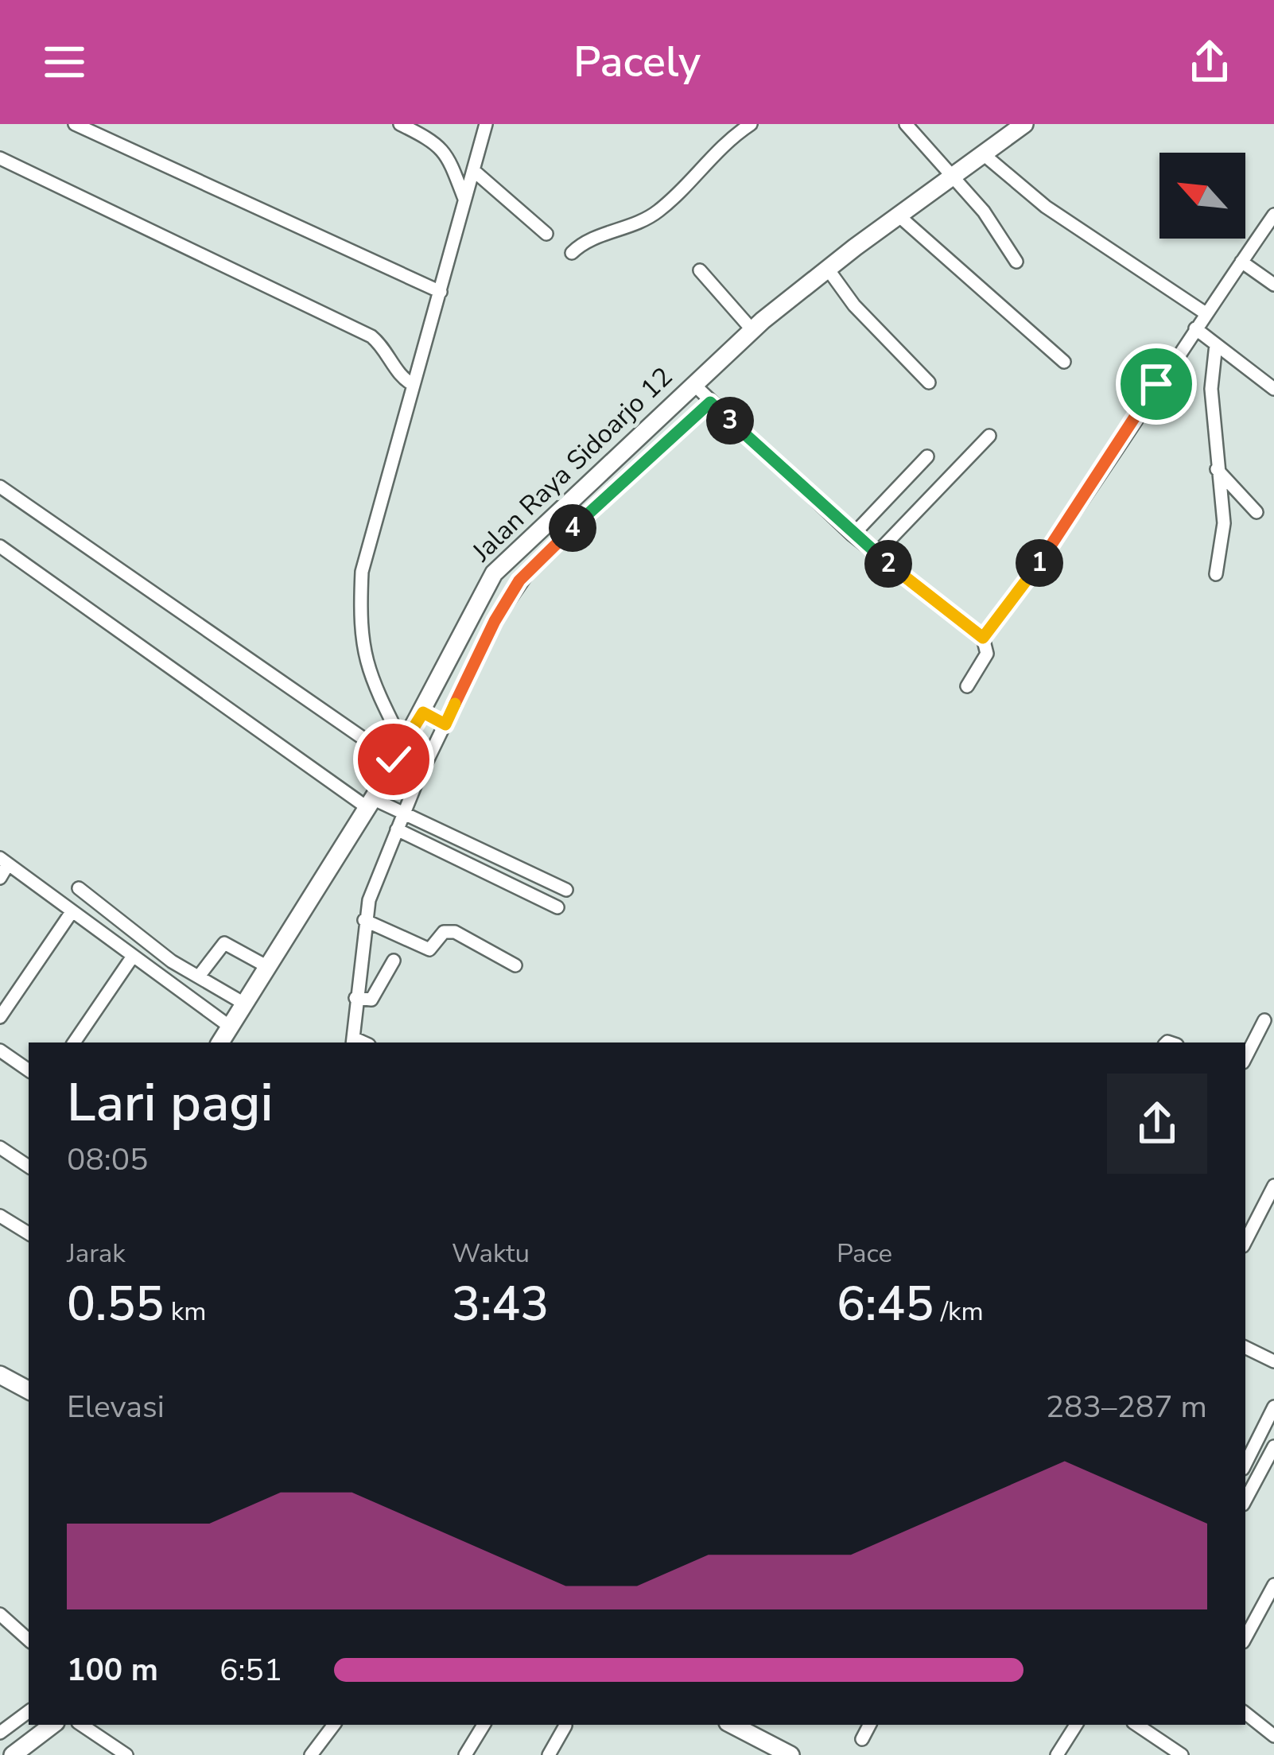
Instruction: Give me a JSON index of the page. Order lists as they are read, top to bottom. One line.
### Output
{"streets":{"main road":["Jalan Raya Sidoarjo 12"]},"north":"top left","page":{"header":"Pacely","pins":["3","4","1","2"],"heading":["Lari pagi","08:05"],"stats":[["Jarak","0.55 km"],["Waktu","3:43"],["Pace","6:45 /km"]],"chart":["Elevasi","283–287 m"],"list":[{"name":"100 m","note":"6:51"}]}}
